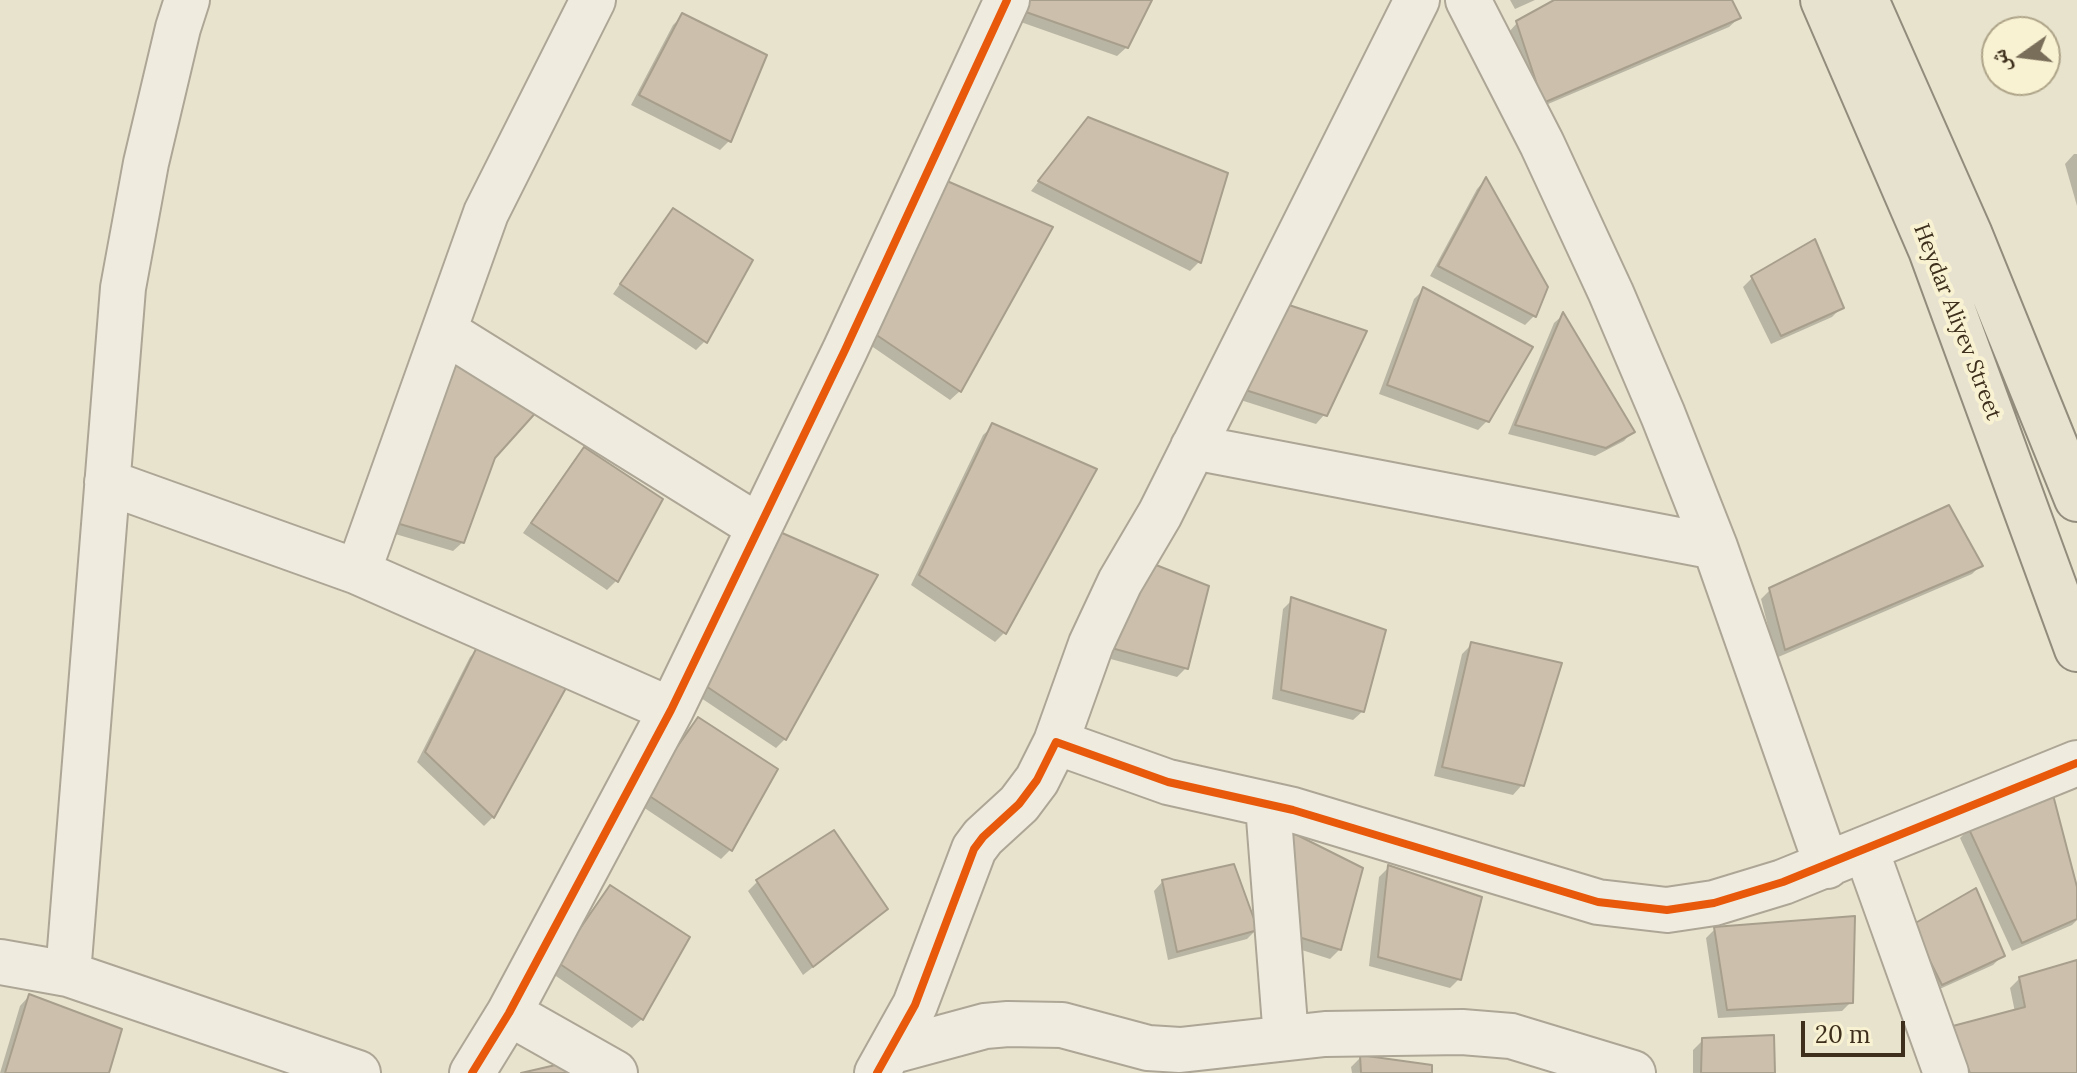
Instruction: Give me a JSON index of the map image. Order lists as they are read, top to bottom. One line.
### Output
{"streets":{"main road":["Heydar Aliyev Street"]},"scale_bar":"20 m","north":"left"}
